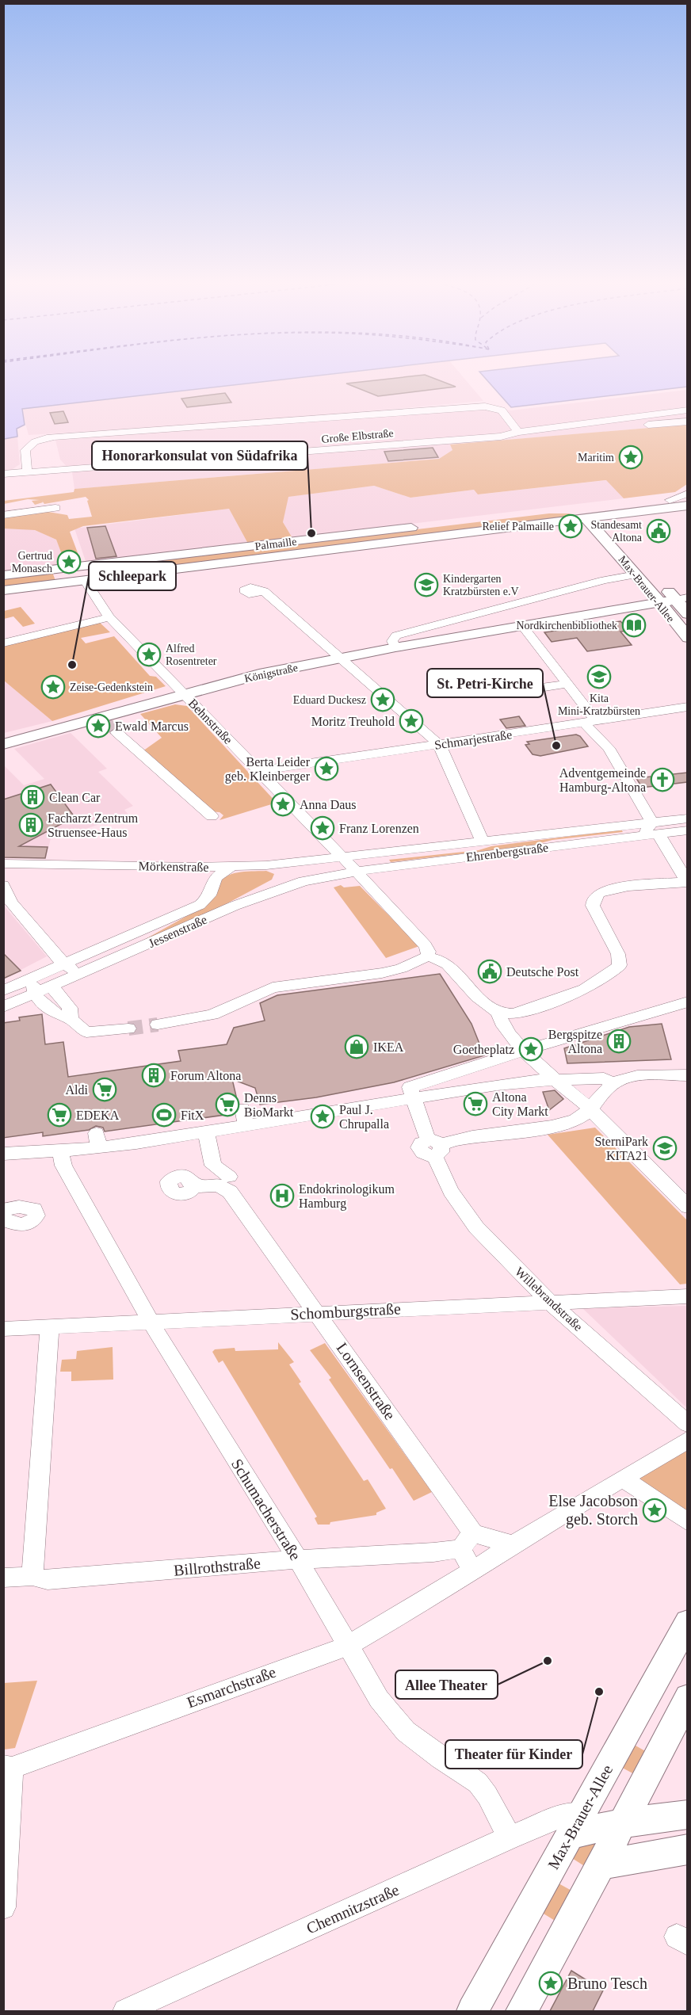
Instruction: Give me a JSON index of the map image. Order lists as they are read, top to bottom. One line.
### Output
{"streets":{"main road":["Palmaille","Max-Brauer-Allee","Königstraße"],"street":["Große Elbstraße","Behnstraße","Schmarjestraße","Ehrenbergstraße","Mörkenstraße","Jessenstraße","Willebrandstraße","Schomburgstraße","Lornsenstraße","Schumacherstraße","Billrothstraße","Esmarchstraße","Chemnitzstraße"]},"crossings":[["Palmaille","Max-Brauer-Allee"],["Palmaille","Behnstraße"],["Max-Brauer-Allee","Königstraße"],["Max-Brauer-Allee","Chemnitzstraße"],["Königstraße","Behnstraße"],["Behnstraße","Schmarjestraße"],["Behnstraße","Ehrenbergstraße"],["Behnstraße","Mörkenstraße"],["Behnstraße","Jessenstraße"],["Ehrenbergstraße","Mörkenstraße"],["Ehrenbergstraße","Jessenstraße"],["Mörkenstraße","Jessenstraße"],["Willebrandstraße","Schomburgstraße"],["Schomburgstraße","Lornsenstraße"],["Schomburgstraße","Schumacherstraße"],["Lornsenstraße","Billrothstraße"],["Lornsenstraße","Esmarchstraße"],["Schumacherstraße","Billrothstraße"],["Schumacherstraße","Esmarchstraße"],["Schumacherstraße","Chemnitzstraße"]],"places":{"place":["Maritim","Relief Palmaille","Gertrud Monasch","Alfred Rosentreter","Zeise-Gedenkstein","Eduard Duckesz","Moritz Treuhold","Ewald Marcus","Berta Leider geb. Kleinberger","Anna Daus","Franz Lorenzen","Goetheplatz","Paul J. Chrupalla","Else Jacobson geb. Storch","Bruno Tesch"],"public building":["Standesamt Altona","Deutsche Post"],"other":["Honorarkonsulat von Südafrika","Schleepark","St. Petri-Kirche","Allee Theater","Theater für Kinder"],"school or university":["Kindergarten Kratzbürsten e.V","Kita Mini-Kratzbürsten","SterniPark KITA21"],"library":["Nordkirchenbibliothek"],"church":["Adventgemeinde Hamburg-Altona"],"building":["Clean Car","Facharzt Zentrum Struensee-Haus","Bergspitze Altona","Forum Altona"],"shop":["IKEA"],"supermarket":["Aldi","Altona City Markt","Denns BioMarkt","EDEKA"],"sports":["FitX"],"hospital":["Endokrinologikum Hamburg"]}}
